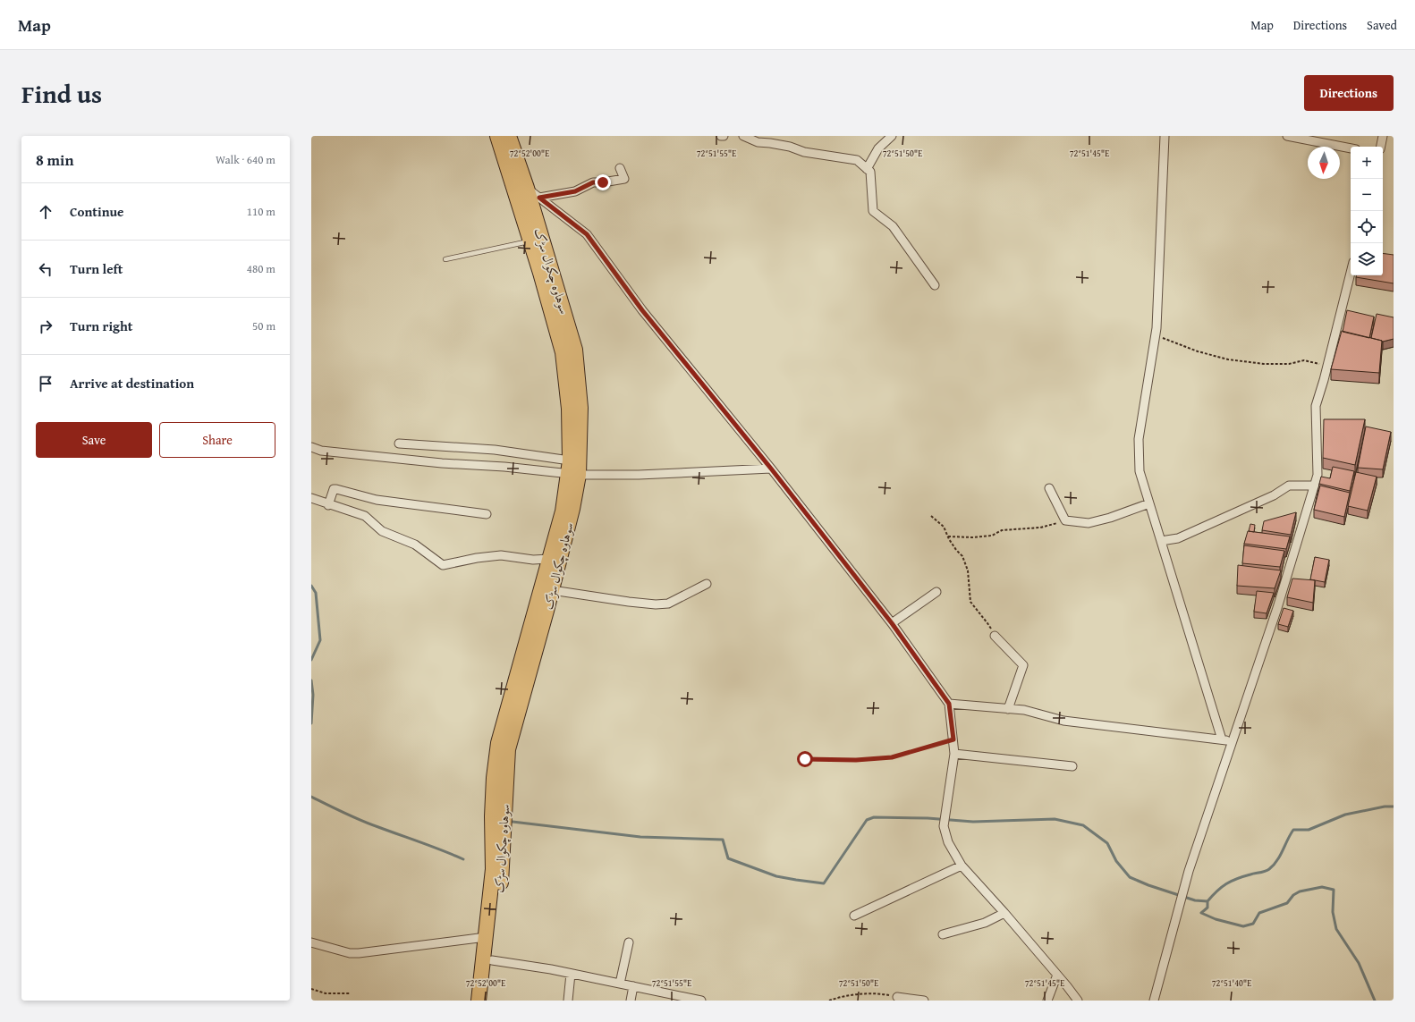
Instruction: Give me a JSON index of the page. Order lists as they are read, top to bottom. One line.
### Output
{"streets":{"highway":["سوہاوہ چکوال سڑک"]},"north":"bottom","page":{"header":"Map","nav":["Map","Directions","Saved"],"title":"Find us","buttons":["Directions",["Save","Share"]],"heading":["8 min","Walk · 640 m"],"map_buttons":["+","−"],"list":[["Continue","110 m"],["Turn left","480 m"],["Turn right","50 m"],"Arrive at destination"]},"coordinates":["72°52'00\"E","72°51'55\"E","72°51'50\"E","72°51'45\"E","72°51'40\"E"]}
